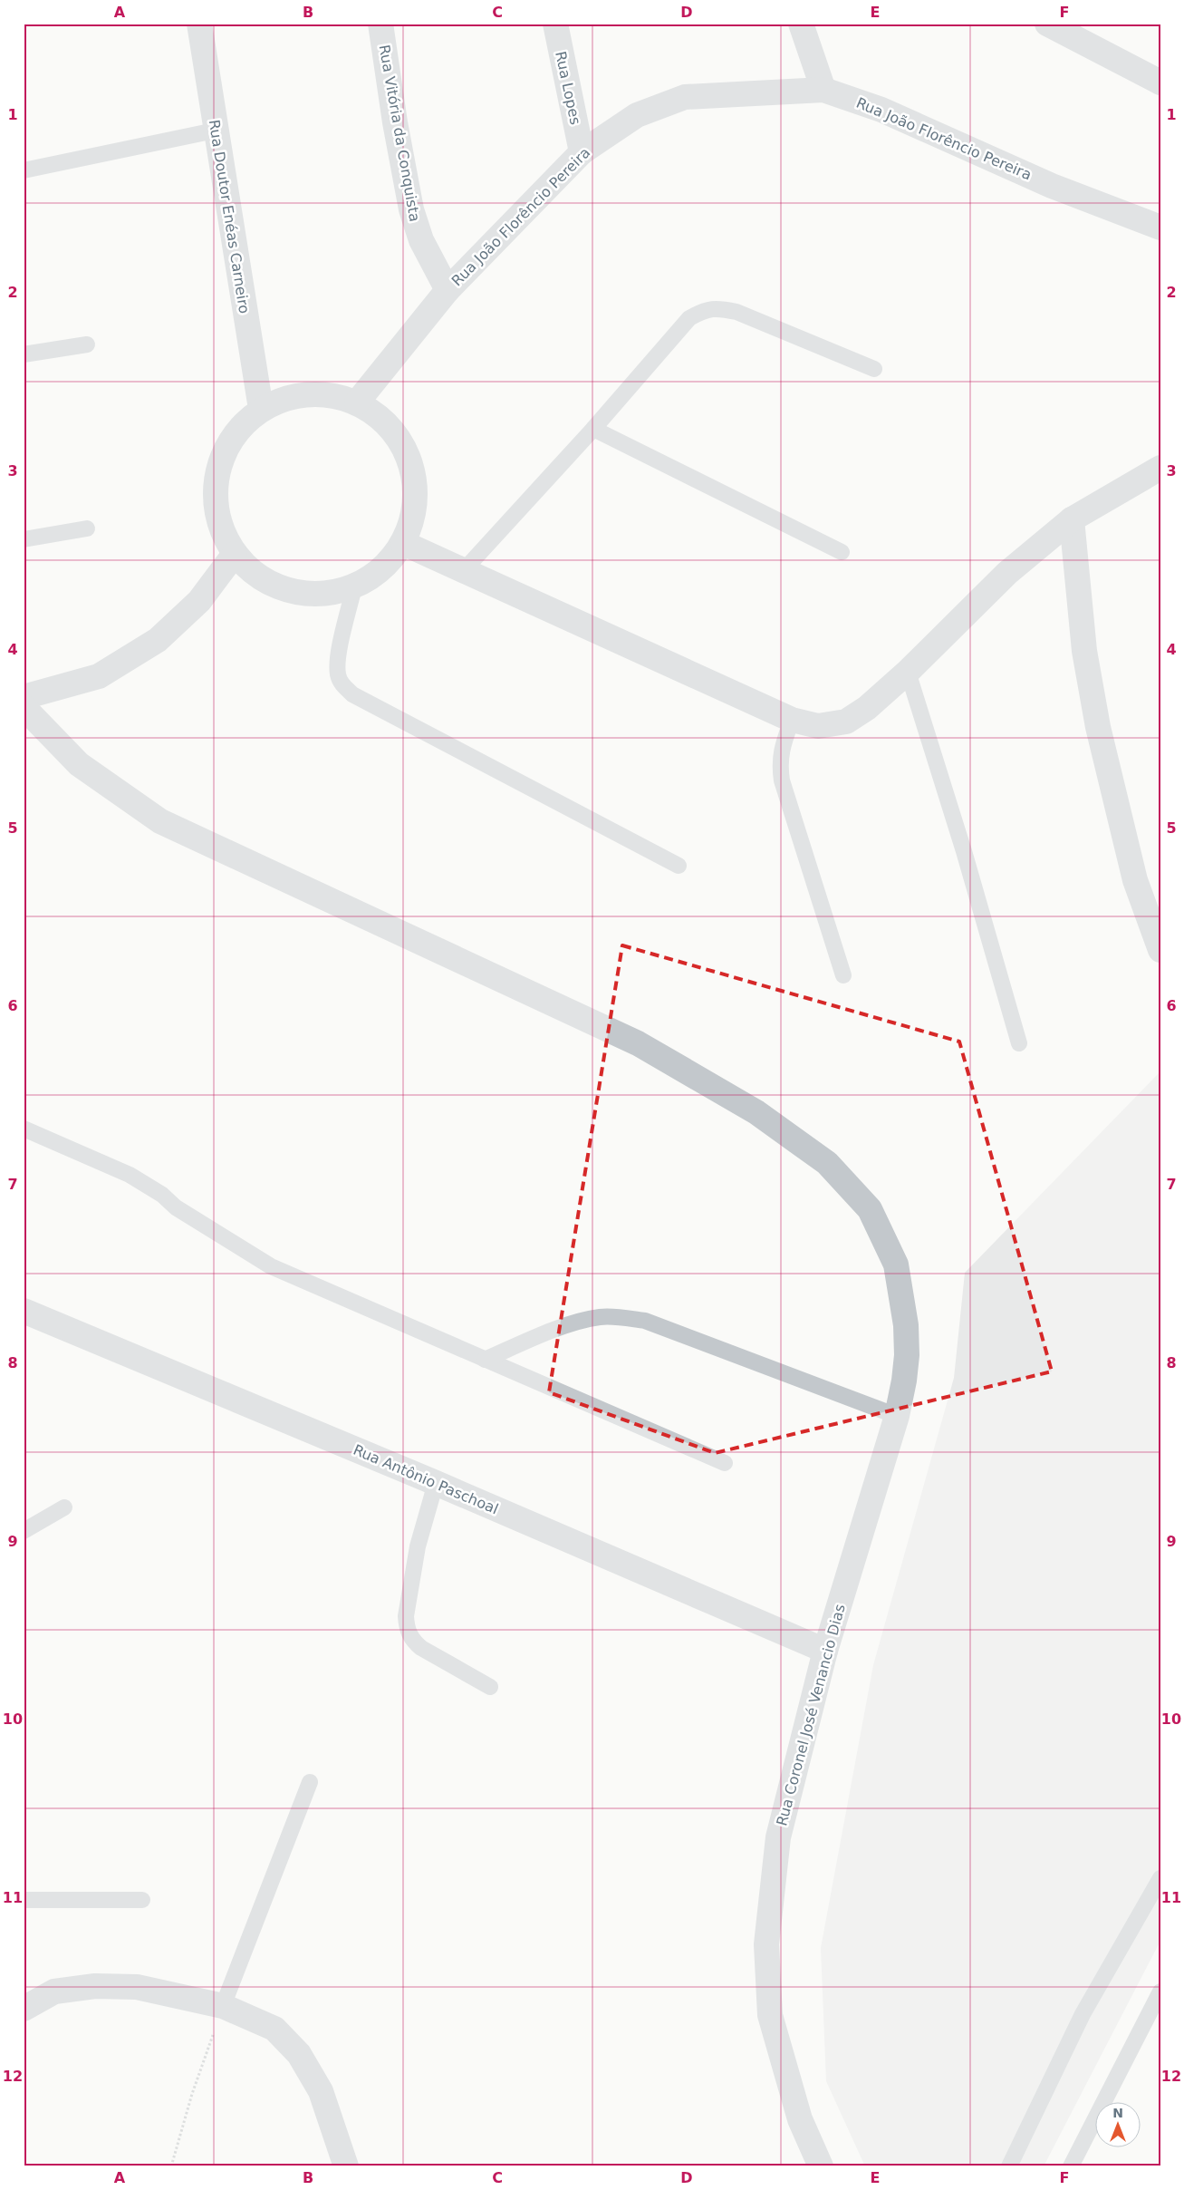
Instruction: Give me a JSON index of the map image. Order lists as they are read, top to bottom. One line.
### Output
{"streets":{"street":["Rua Lopes","Rua Vitória da Conquista","Rua João Florêncio Pereira","Rua Doutor Enéas Carneiro","Rua Antônio Paschoal","Rua Coronel José Venancio Dias"]},"crossings":[["Rua Lopes","Rua João Florêncio Pereira"],["Rua Vitória da Conquista","Rua João Florêncio Pereira"],["Rua Antônio Paschoal","Rua Coronel José Venancio Dias"]],"north":"top","grid":{"columns":["A","B","C","D","E","F"],"rows":["1","2","3","4","5","6","7","8","9","10","11","12"]}}
